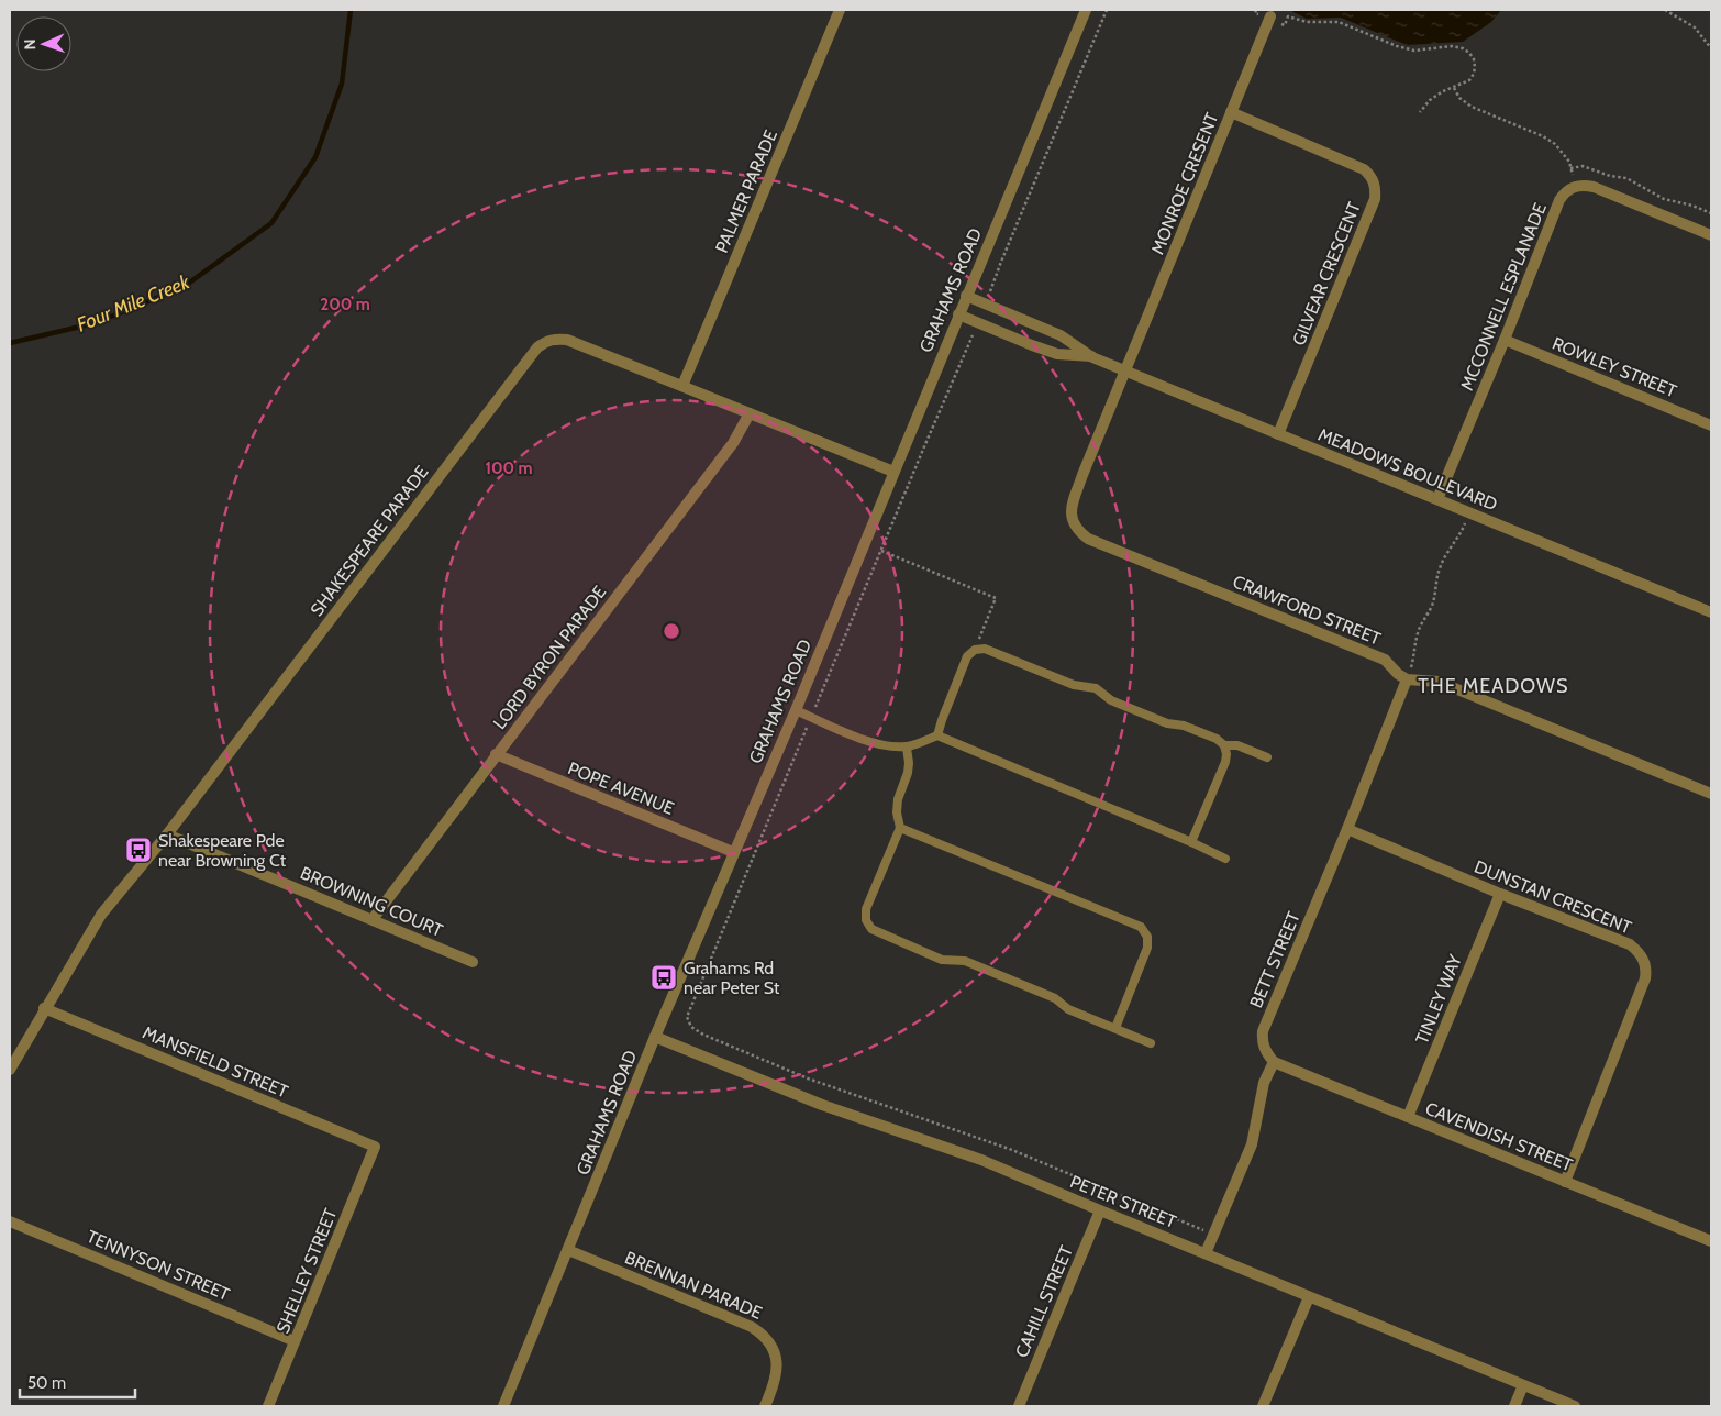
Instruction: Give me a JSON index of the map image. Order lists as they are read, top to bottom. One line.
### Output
{"streets":{"street":["MONROE CRESENT","PALMER PARADE","GILVEAR CRESCENT","GRAHAMS ROAD","MCCONNELL ESPLANADE","ROWLEY STREET","MEADOWS BOULEVARD","SHAKESPEARE PARADE","CRAWFORD STREET","LORD BYRON PARADE","POPE AVENUE","DUNSTAN CRESCENT","BROWNING COURT","BETT STREET","TINLEY WAY","MANSFIELD STREET","CAVENDISH STREET","PETER STREET","TENNYSON STREET","SHELLEY STREET","BRENNAN PARADE","CAHILL STREET"]},"crossings":[["MONROE CRESENT","GILVEAR CRESCENT"],["MONROE CRESENT","MEADOWS BOULEVARD"],["MONROE CRESENT","CRAWFORD STREET"],["PALMER PARADE","SHAKESPEARE PARADE"],["GILVEAR CRESCENT","MEADOWS BOULEVARD"],["GRAHAMS ROAD","MEADOWS BOULEVARD"],["GRAHAMS ROAD","SHAKESPEARE PARADE"],["GRAHAMS ROAD","POPE AVENUE"],["GRAHAMS ROAD","PETER STREET"],["GRAHAMS ROAD","BRENNAN PARADE"],["MCCONNELL ESPLANADE","ROWLEY STREET"],["MCCONNELL ESPLANADE","MEADOWS BOULEVARD"],["MEADOWS BOULEVARD","CRAWFORD STREET"],["SHAKESPEARE PARADE","LORD BYRON PARADE"],["SHAKESPEARE PARADE","BROWNING COURT"],["SHAKESPEARE PARADE","MANSFIELD STREET"],["CRAWFORD STREET","BETT STREET"],["LORD BYRON PARADE","POPE AVENUE"],["LORD BYRON PARADE","BROWNING COURT"],["DUNSTAN CRESCENT","BETT STREET"],["DUNSTAN CRESCENT","TINLEY WAY"],["DUNSTAN CRESCENT","CAVENDISH STREET"],["BETT STREET","CAVENDISH STREET"],["TINLEY WAY","CAVENDISH STREET"],["MANSFIELD STREET","SHELLEY STREET"],["PETER STREET","CAHILL STREET"],["TENNYSON STREET","SHELLEY STREET"]],"districts":["THE MEADOWS"],"water":["Four Mile Creek"],"places":{"bus stop":["Shakespeare Pde near Browning Ct","Grahams Rd near Peter St"]},"scale_bar":"50 m","north":"left","rings":["200 m","100 m"]}
